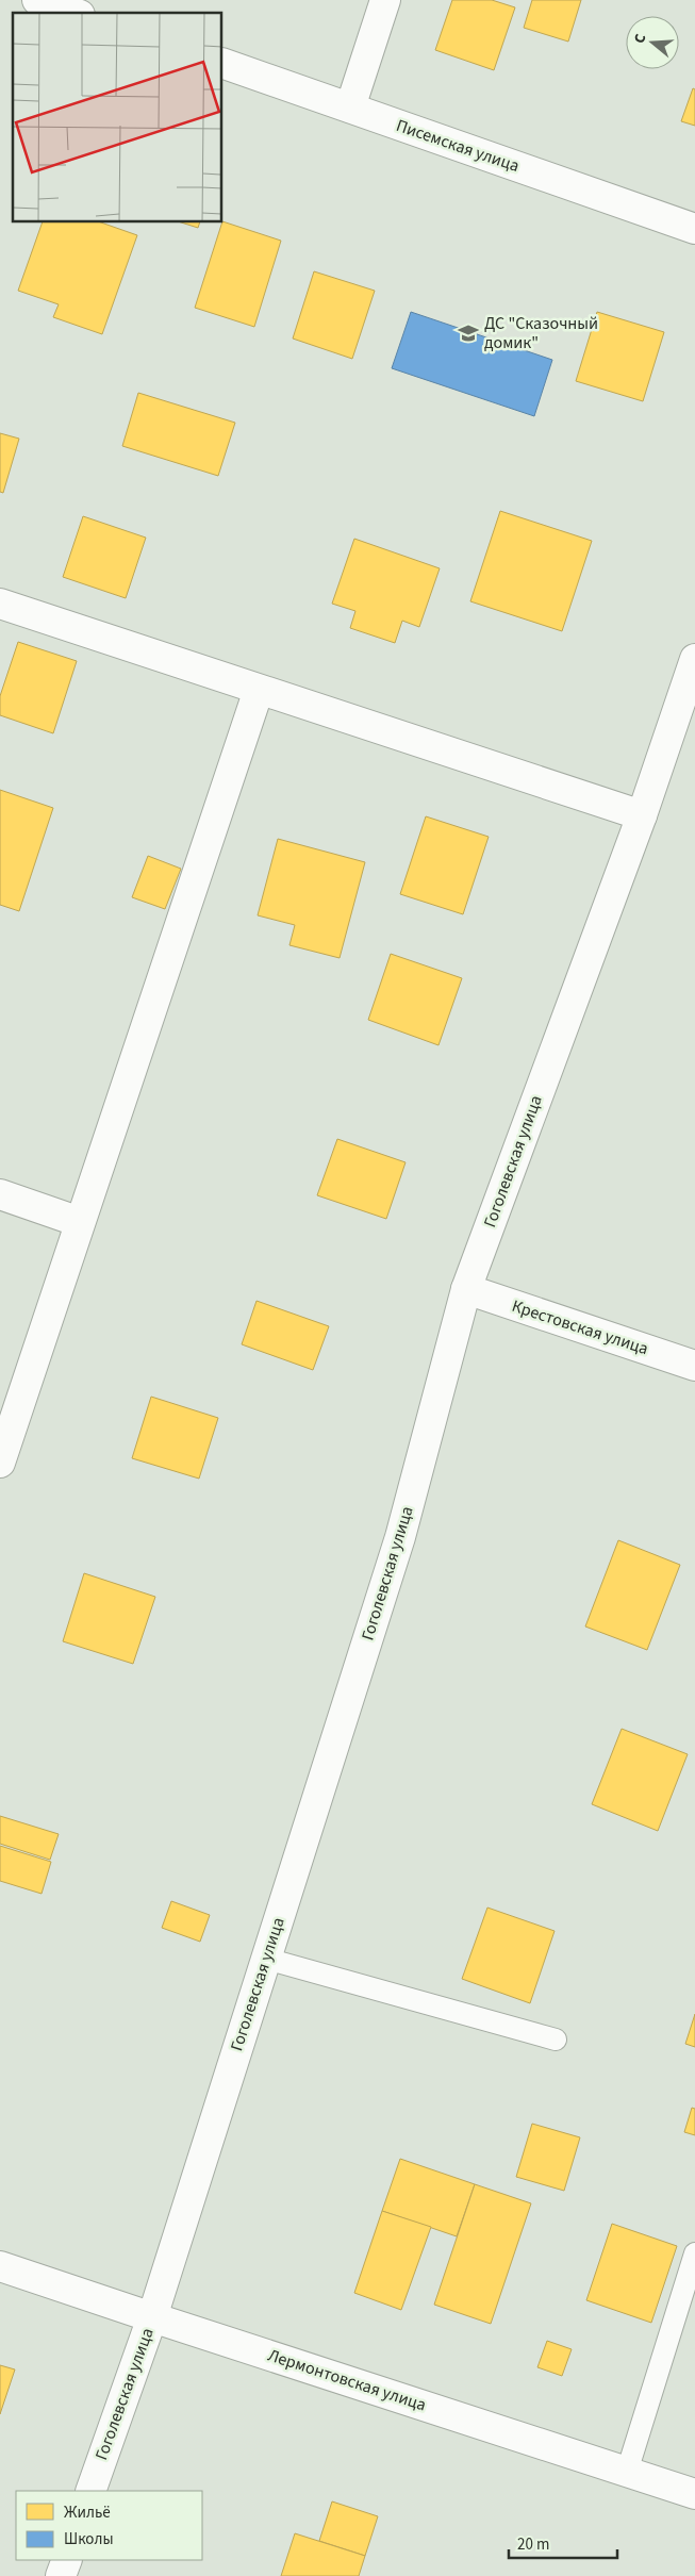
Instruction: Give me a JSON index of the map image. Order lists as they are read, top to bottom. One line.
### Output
{"streets":{"street":["Писемская улица","Гоголевская улица","Крестовская улица","Лермонтовская улица"]},"crossings":[["Гоголевская улица","Крестовская улица"],["Гоголевская улица","Лермонтовская улица"]],"places":{"school or university":["ДС \"Сказочный домик\""]},"legend":["Жильё","Школы"],"scale_bar":"20 m","north":"left"}
